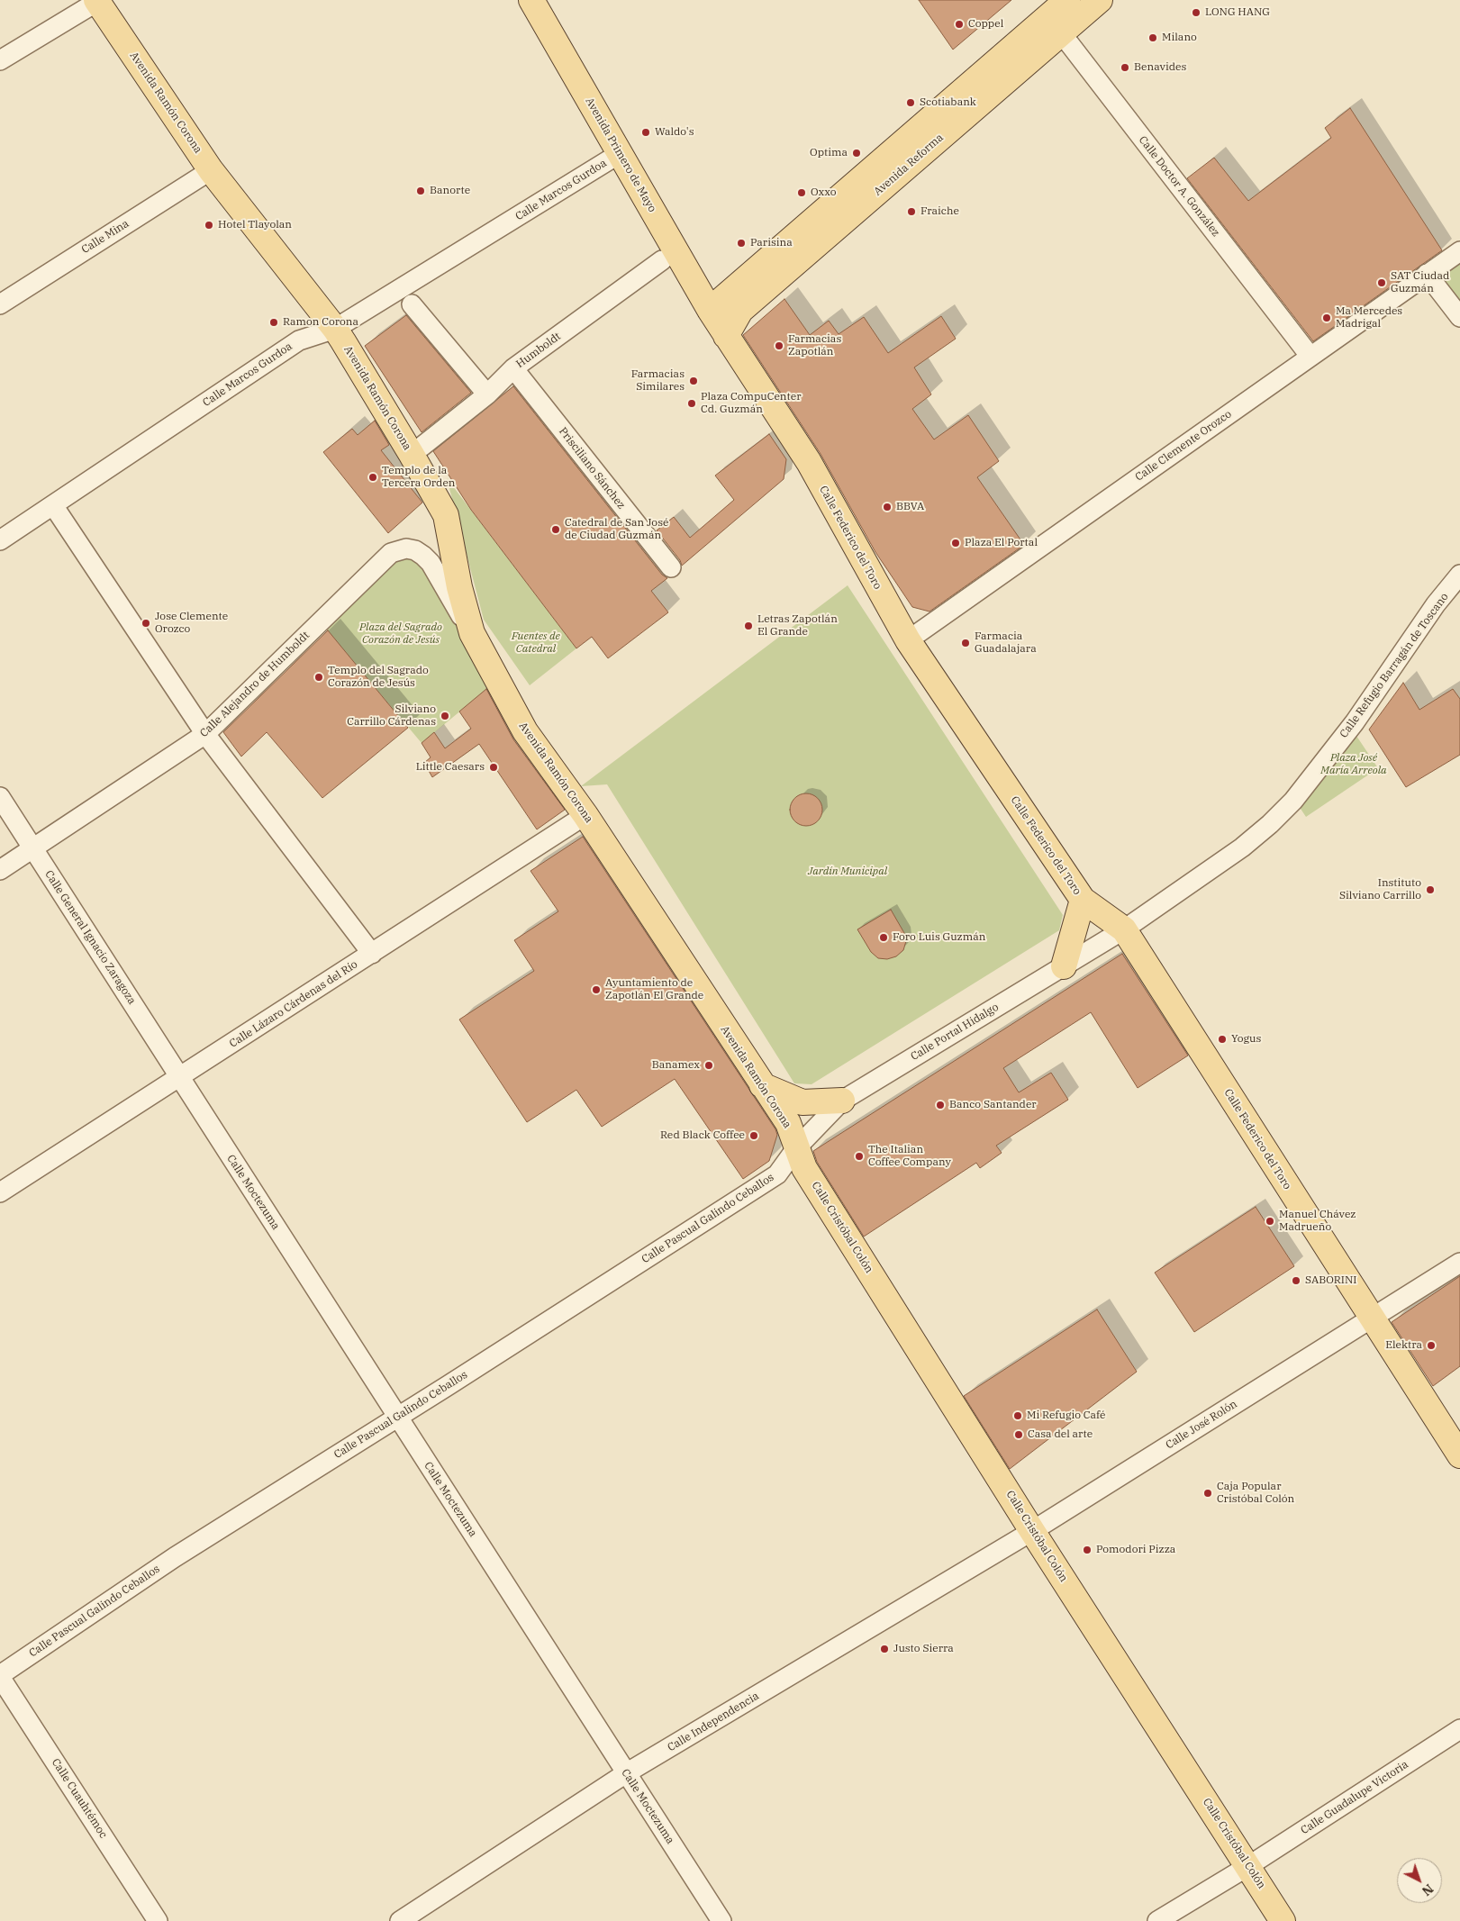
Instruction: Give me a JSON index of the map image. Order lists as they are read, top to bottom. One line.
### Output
{"streets":{"main road":["Avenida Ramón Corona","Avenida Primero de Mayo","Avenida Reforma","Calle Federico del Toro","Calle Cristóbal Colón"],"street":["Calle Doctor A. González","Calle Marcos Gurdoa","Calle Mina","Humboldt","Calle Clemente Orozco","Prisciliano Sánchez","Calle Refugio Barragán de Toscano","Calle Alejandro de Humboldt","Calle General Ignacio Zaragoza","Calle Lázaro Cárdenas del Río","Calle Portal Hidalgo","Calle Moctezuma","Calle Pascual Galindo Ceballos","Calle José Rolón","Calle Independencia","Calle Guadalupe Victoria","Calle Cuauhtémoc"]},"crossings":[["Avenida Ramón Corona","Calle Marcos Gurdoa"],["Avenida Ramón Corona","Calle Mina"],["Avenida Ramón Corona","Calle Alejandro de Humboldt"],["Avenida Ramón Corona","Calle Lázaro Cárdenas del Río"],["Avenida Ramón Corona","Calle Portal Hidalgo"],["Avenida Ramón Corona","Calle Pascual Galindo Ceballos"],["Avenida Ramón Corona","Calle Cristóbal Colón"],["Avenida Primero de Mayo","Avenida Reforma"],["Avenida Primero de Mayo","Calle Marcos Gurdoa"],["Avenida Primero de Mayo","Calle Federico del Toro"],["Avenida Reforma","Calle Doctor A. González"],["Avenida Reforma","Calle Federico del Toro"],["Calle Doctor A. González","Calle Clemente Orozco"],["Humboldt","Prisciliano Sánchez"],["Calle Clemente Orozco","Calle Federico del Toro"],["Calle Federico del Toro","Calle Refugio Barragán de Toscano"],["Calle Federico del Toro","Calle Portal Hidalgo"],["Calle Federico del Toro","Calle José Rolón"],["Calle Refugio Barragán de Toscano","Calle Portal Hidalgo"],["Calle Alejandro de Humboldt","Calle General Ignacio Zaragoza"],["Calle General Ignacio Zaragoza","Calle Lázaro Cárdenas del Río"],["Calle General Ignacio Zaragoza","Calle Moctezuma"],["Calle Lázaro Cárdenas del Río","Calle Moctezuma"],["Calle Portal Hidalgo","Calle Pascual Galindo Ceballos"],["Calle Portal Hidalgo","Calle Cristóbal Colón"],["Calle Moctezuma","Calle Pascual Galindo Ceballos"],["Calle Moctezuma","Calle Independencia"],["Calle Pascual Galindo Ceballos","Calle Cristóbal Colón"],["Calle Pascual Galindo Ceballos","Calle Cuauhtémoc"],["Calle Cristóbal Colón","Calle José Rolón"],["Calle Cristóbal Colón","Calle Independencia"],["Calle Cristóbal Colón","Calle Guadalupe Victoria"],["Calle José Rolón","Calle Independencia"]],"parks":["Plaza del Sagrado Corazón de Jesús","Fuentes de Catedral","Plaza José María Arreola","Jardín Municipal"],"places":["LONG HANG","Coppel","Milano","Benavides","Scotiabank","Waldo's","Optima","Banorte","Oxxo","Fraiche","Hotel Tlayolan","Parisina","SAT Ciudad Guzmán","Ma Mercedes Madrigal","Ramon Corona","Farmacias Zapotlán","Farmacias Similares","Plaza CompuCenter Cd. Guzmán","Templo de la Tercera Orden","BBVA","Catedral de San José de Ciudad Guzmán","Plaza El Portal","Jose Clemente Orozco","Letras Zapotlán El Grande","Farmacia Guadalajara","Templo del Sagrado Corazón de Jesús","Silviano Carrillo Cárdenas","Little Caesars","Instituto Silviano Carrillo","Foro Luis Guzmán","Ayuntamiento de Zapotlán El Grande","Yogus","Banamex","Banco Santander","Red Black Coffee","The Italian Coffee Company","Manuel Chávez Madrueño","SABORINI","Elektra","Mi Refugio Café","Casa del arte","Caja Popular Cristóbal Colón","Pomodori Pizza","Justo Sierra"],"north":"bottom right"}
